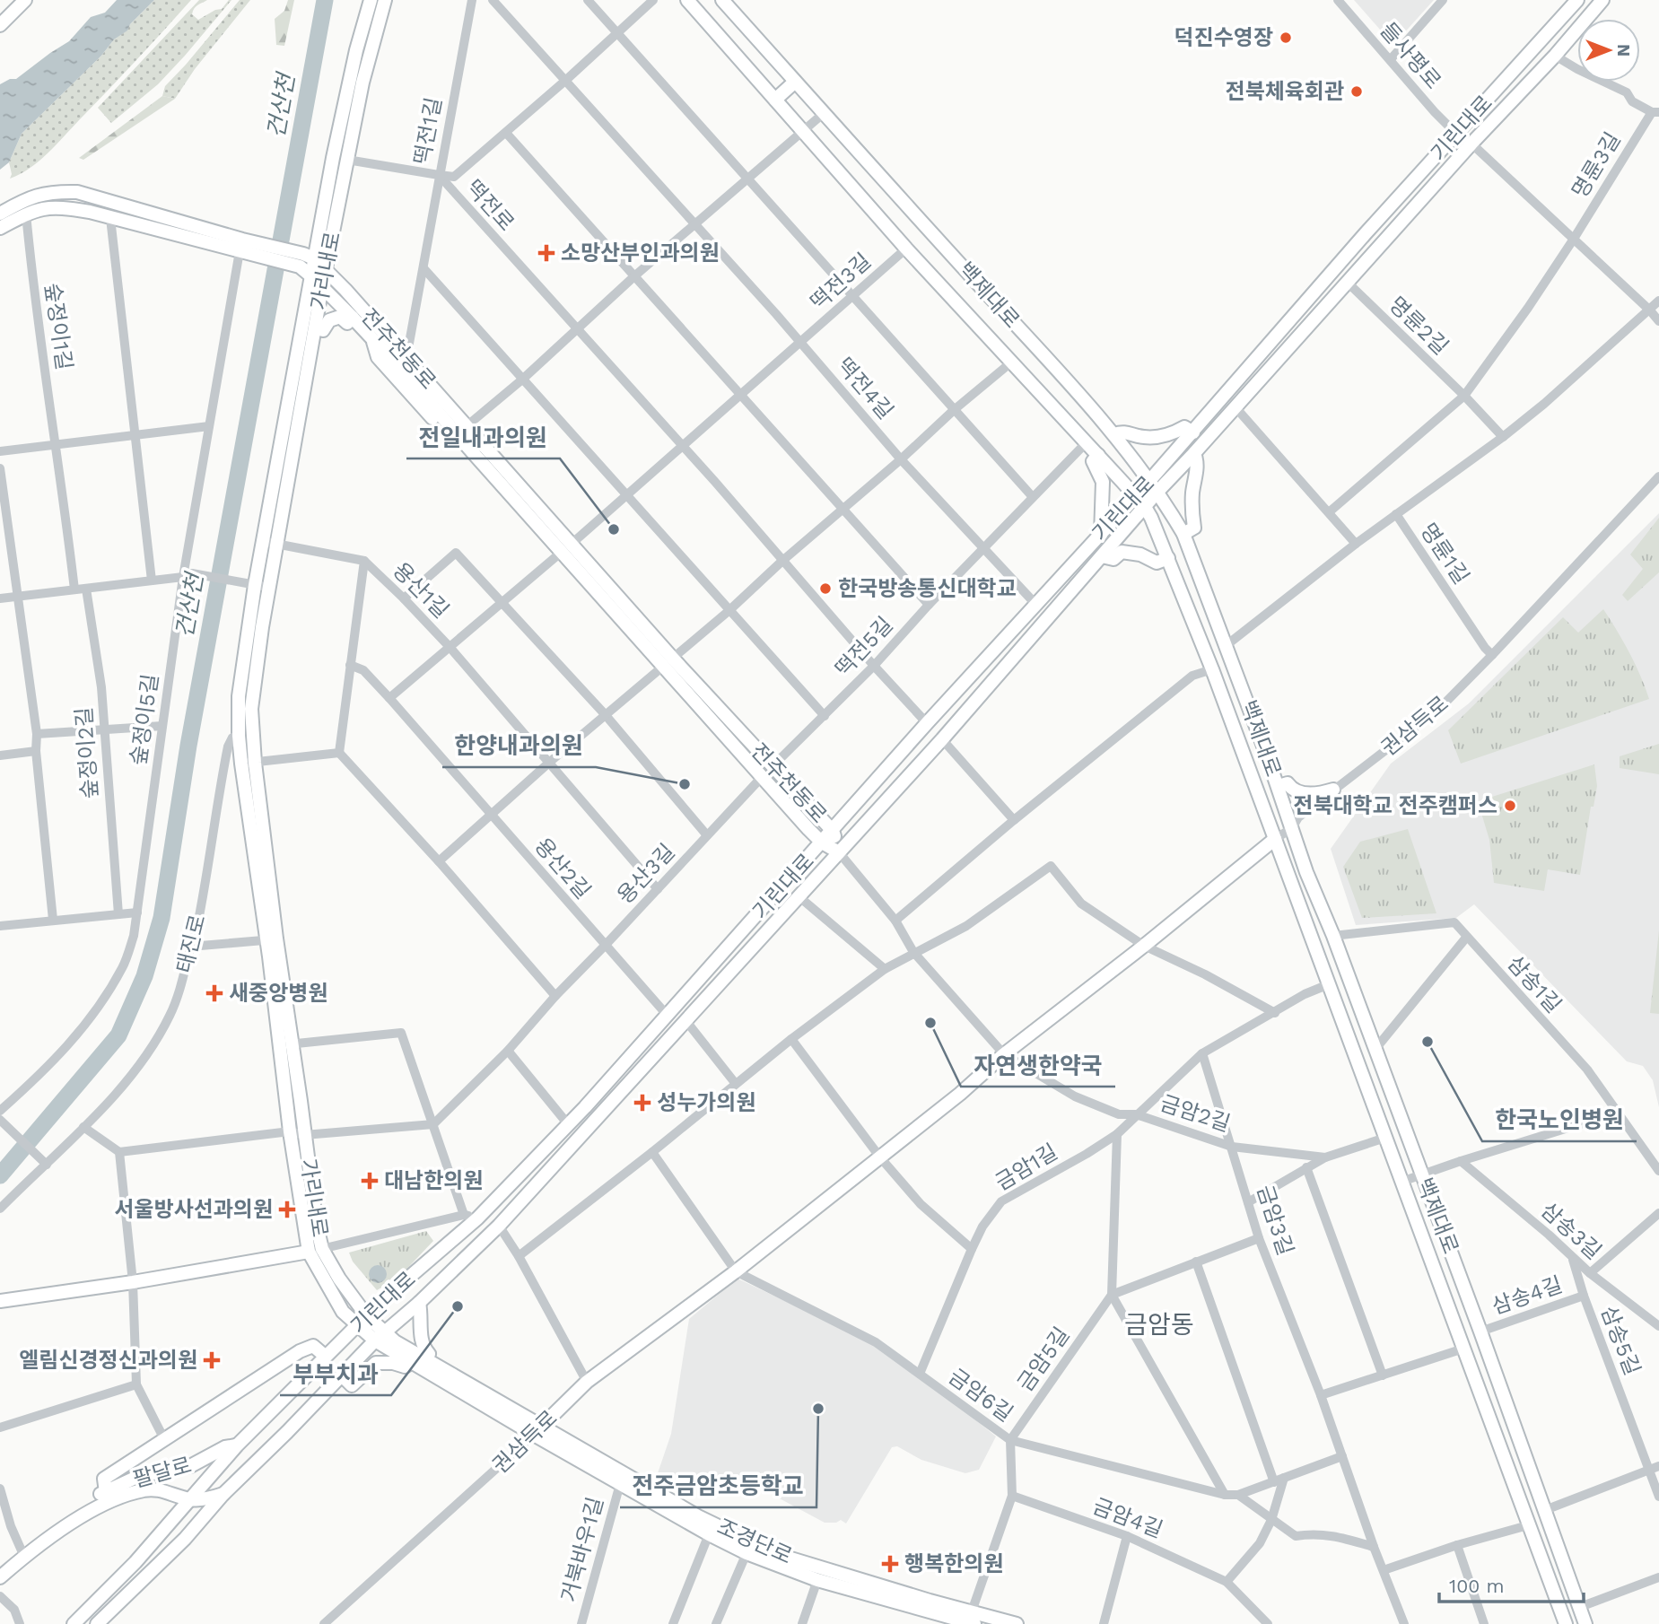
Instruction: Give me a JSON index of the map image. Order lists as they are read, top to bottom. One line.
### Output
{"streets":{"street":["들사평로","기린대로","떡전1길","명륜3길","떡전로","가리내로","떡전3길","백제대로","명륜2길","숲정이1길","전주천동로","떡전4길","명륜1길","용산1길","떡전5길","숲정이5길","권삼득로","숲정이2길","용산2길","용산3길","태진로","삼송1길","금암2길","금암1길","금암3길","삼송3길","삼송4길","삼송5길","금암5길","금암6길","팔달로","금암4길","조경단로","거북바우1길"]},"crossings":[["들사평로","기린대로"],["기린대로","명륜3길"],["기린대로","가리내로"],["기린대로","백제대로"],["기린대로","명륜2길"],["기린대로","전주천동로"],["기린대로","떡전4길"],["기린대로","권삼득로"],["기린대로","금암2길"],["기린대로","팔달로"],["기린대로","조경단로"],["떡전1길","떡전로"],["떡전1길","전주천동로"],["명륜3길","명륜2길"],["떡전로","가리내로"],["떡전로","떡전3길"],["가리내로","전주천동로"],["가리내로","태진로"],["가리내로","조경단로"],["떡전3길","백제대로"],["떡전3길","전주천동로"],["떡전3길","떡전4길"],["떡전3길","용산1길"],["백제대로","명륜1길"],["백제대로","떡전5길"],["백제대로","권삼득로"],["백제대로","삼송1길"],["백제대로","금암2길"],["백제대로","삼송4길"],["전주천동로","용산1길"],["전주천동로","떡전5길"],["전주천동로","용산3길"],["떡전4길","떡전5길"],["명륜1길","권삼득로"],["용산1길","용산2길"],["권삼득로","금암2길"],["권삼득로","금암6길"],["권삼득로","조경단로"],["용산2길","용산3길"],["금암2길","금암3길"],["금암1길","금암6길"],["금암3길","금암6길"],["삼송3길","삼송4길"],["삼송4길","삼송5길"],["금암5길","금암6길"],["조경단로","거북바우1길"]],"districts":["금암동"],"water":["건산천"],"places":{"other":["덕진수영장","전북체육회관","전일내과의원","한국방송통신대학교","한양내과의원","전북대학교 전주캠퍼스","자연생한약국","한국노인병원","부부치과","전주금암초등학교"],"health":["소망산부인과의원","새중앙병원","성누가의원","대남한의원","서울방사선과의원","엘림신경정신과의원","행복한의원"]},"scale_bar":"100 m","north":"right"}
